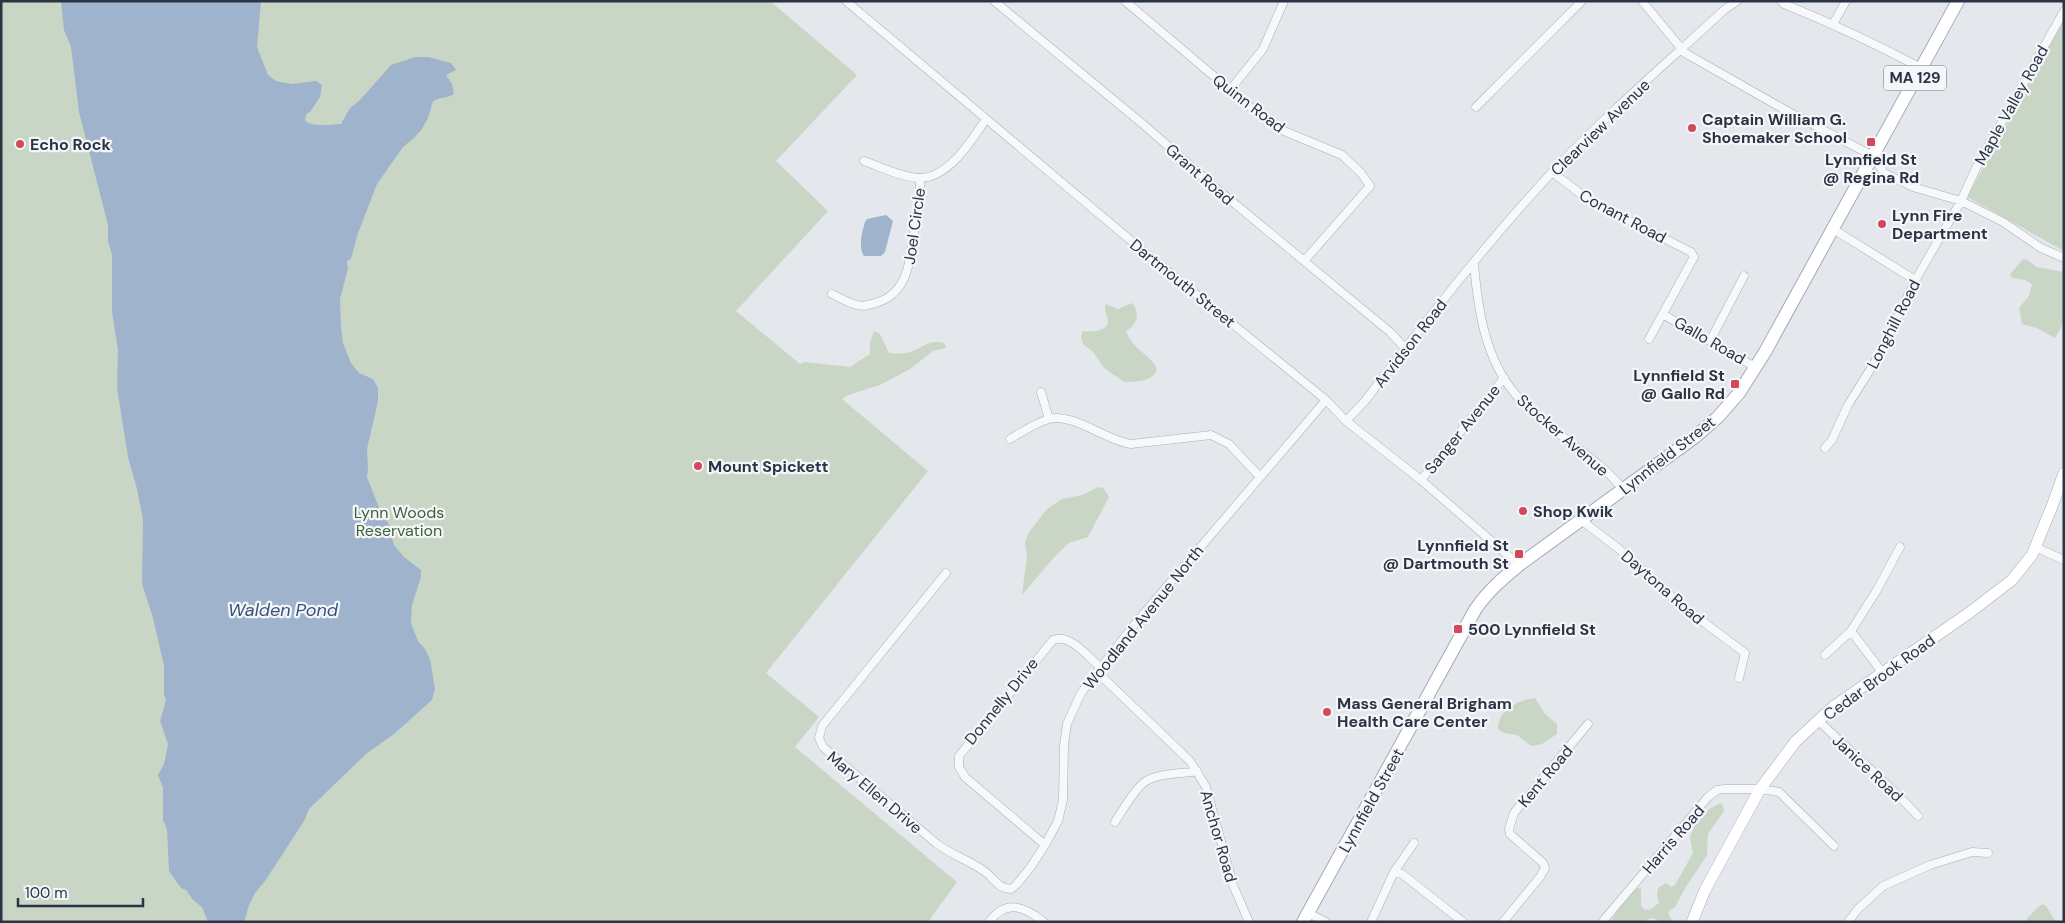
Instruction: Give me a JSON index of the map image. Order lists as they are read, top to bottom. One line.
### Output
{"streets":{"main road":["MA 129","Lynnfield Street"],"street":["Quinn Road","Maple Valley Road","Clearview Avenue","Grant Road","Conant Road","Joel Circle","Dartmouth Street","Longhill Road","Gallo Road","Arvidson Road","Sanger Avenue","Stocker Avenue","Daytona Road","Woodland Avenue North","Cedar Brook Road","Donnelly Drive","Janice Road","Kent Road","Mary Ellen Drive","Anchor Road","Harris Road"]},"crossings":[["Quinn Road","Grant Road"],["Maple Valley Road","Longhill Road"],["Clearview Avenue","Conant Road"],["Clearview Avenue","Arvidson Road"],["Clearview Avenue","Stocker Avenue"],["Grant Road","Arvidson Road"],["Conant Road","Gallo Road"],["Dartmouth Street","Arvidson Road"],["Dartmouth Street","Sanger Avenue"],["Dartmouth Street","Lynnfield Street"],["Dartmouth Street","Woodland Avenue North"],["Gallo Road","Lynnfield Street"],["Arvidson Road","Stocker Avenue"],["Sanger Avenue","Stocker Avenue"],["Stocker Avenue","Lynnfield Street"],["Lynnfield Street","Daytona Road"],["Woodland Avenue North","Donnelly Drive"],["Woodland Avenue North","Mary Ellen Drive"],["Woodland Avenue North","Anchor Road"],["Cedar Brook Road","Janice Road"],["Cedar Brook Road","Harris Road"],["Donnelly Drive","Anchor Road"]],"water":["Walden Pond"],"parks":["Lynn Woods Reservation"],"places":{"other":["Captain William G. Shoemaker School","Echo Rock","Lynn Fire Department","Mount Spickett","Shop Kwik","Mass General Brigham Health Care Center"],"transit":["Lynnfield St @ Regina Rd","Lynnfield St @ Gallo Rd","Lynnfield St @ Dartmouth St","500 Lynnfield St"]},"scale_bar":"100 m"}
